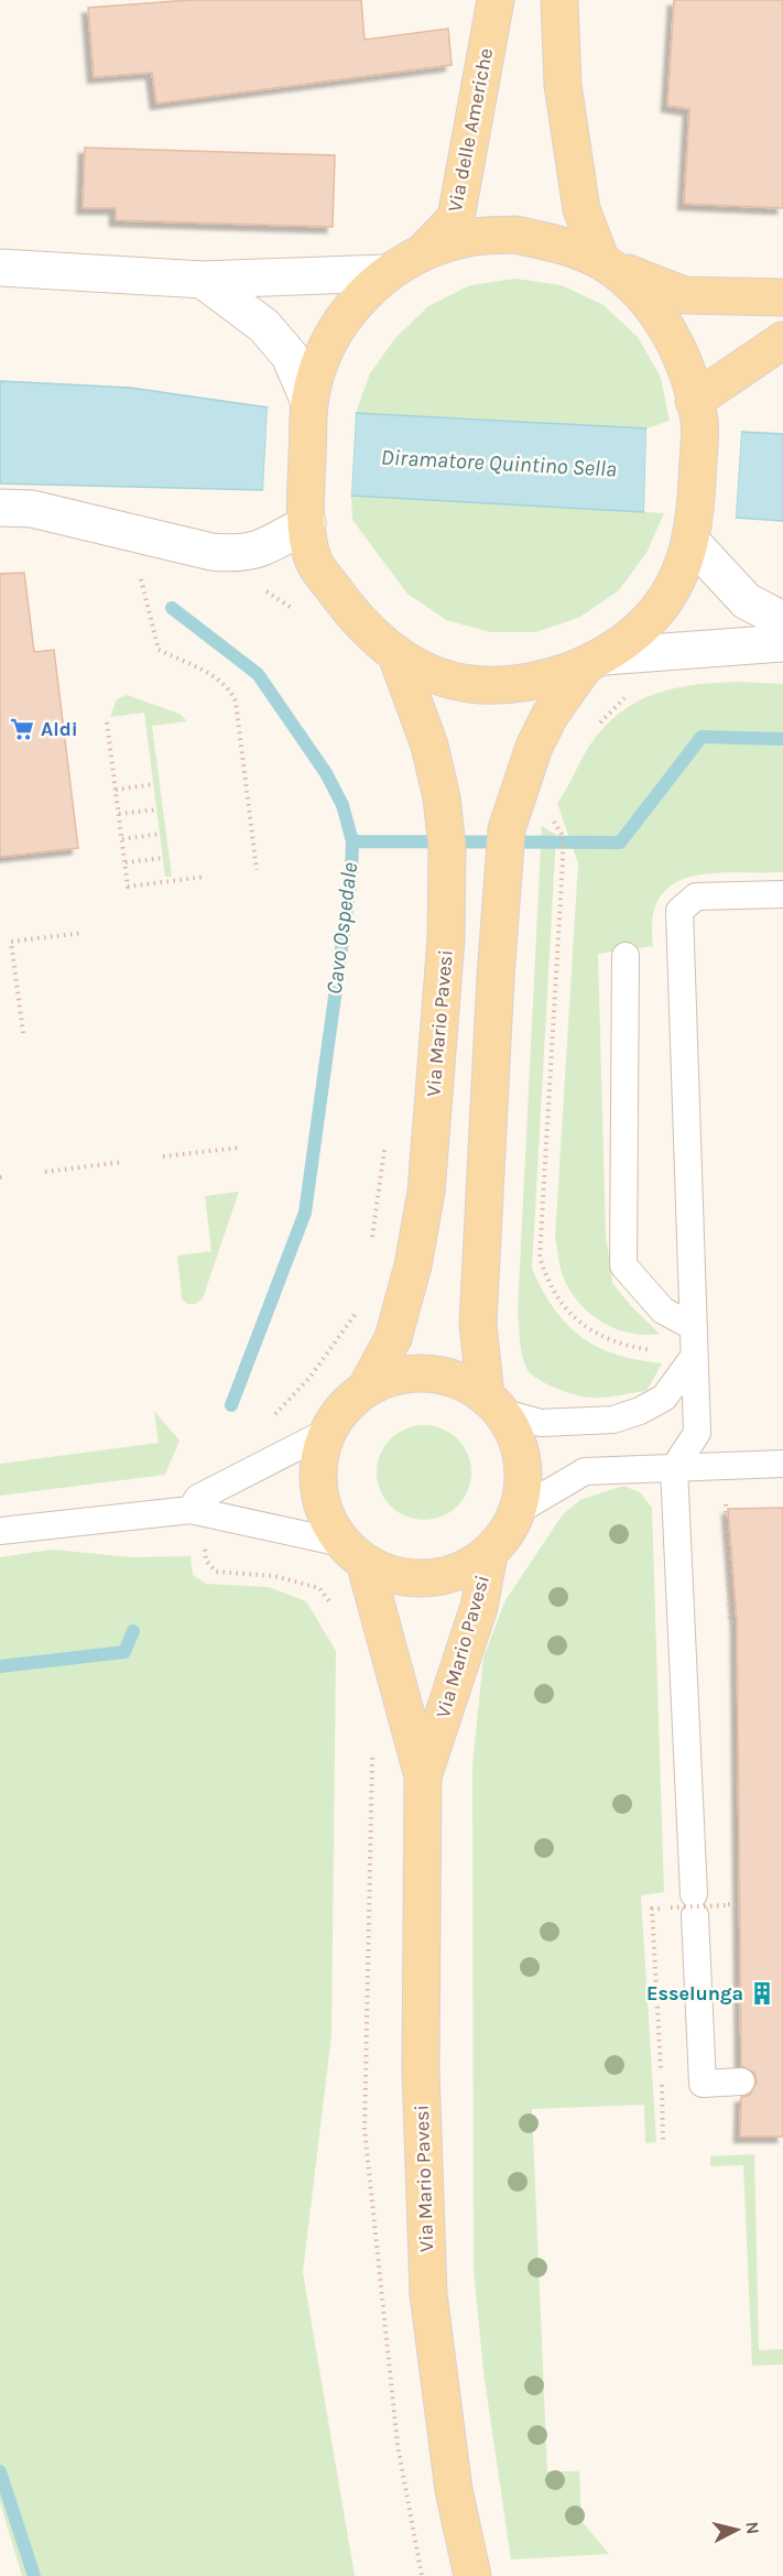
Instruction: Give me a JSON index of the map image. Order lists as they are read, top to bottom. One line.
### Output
{"streets":{"main road":["Via delle Americhe","Via Mario Pavesi"]},"water":["Diramatore Quintino Sella","Cavo Ospedale"],"places":{"supermarket":["Aldi"],"building":["Esselunga"]},"north":"right"}
